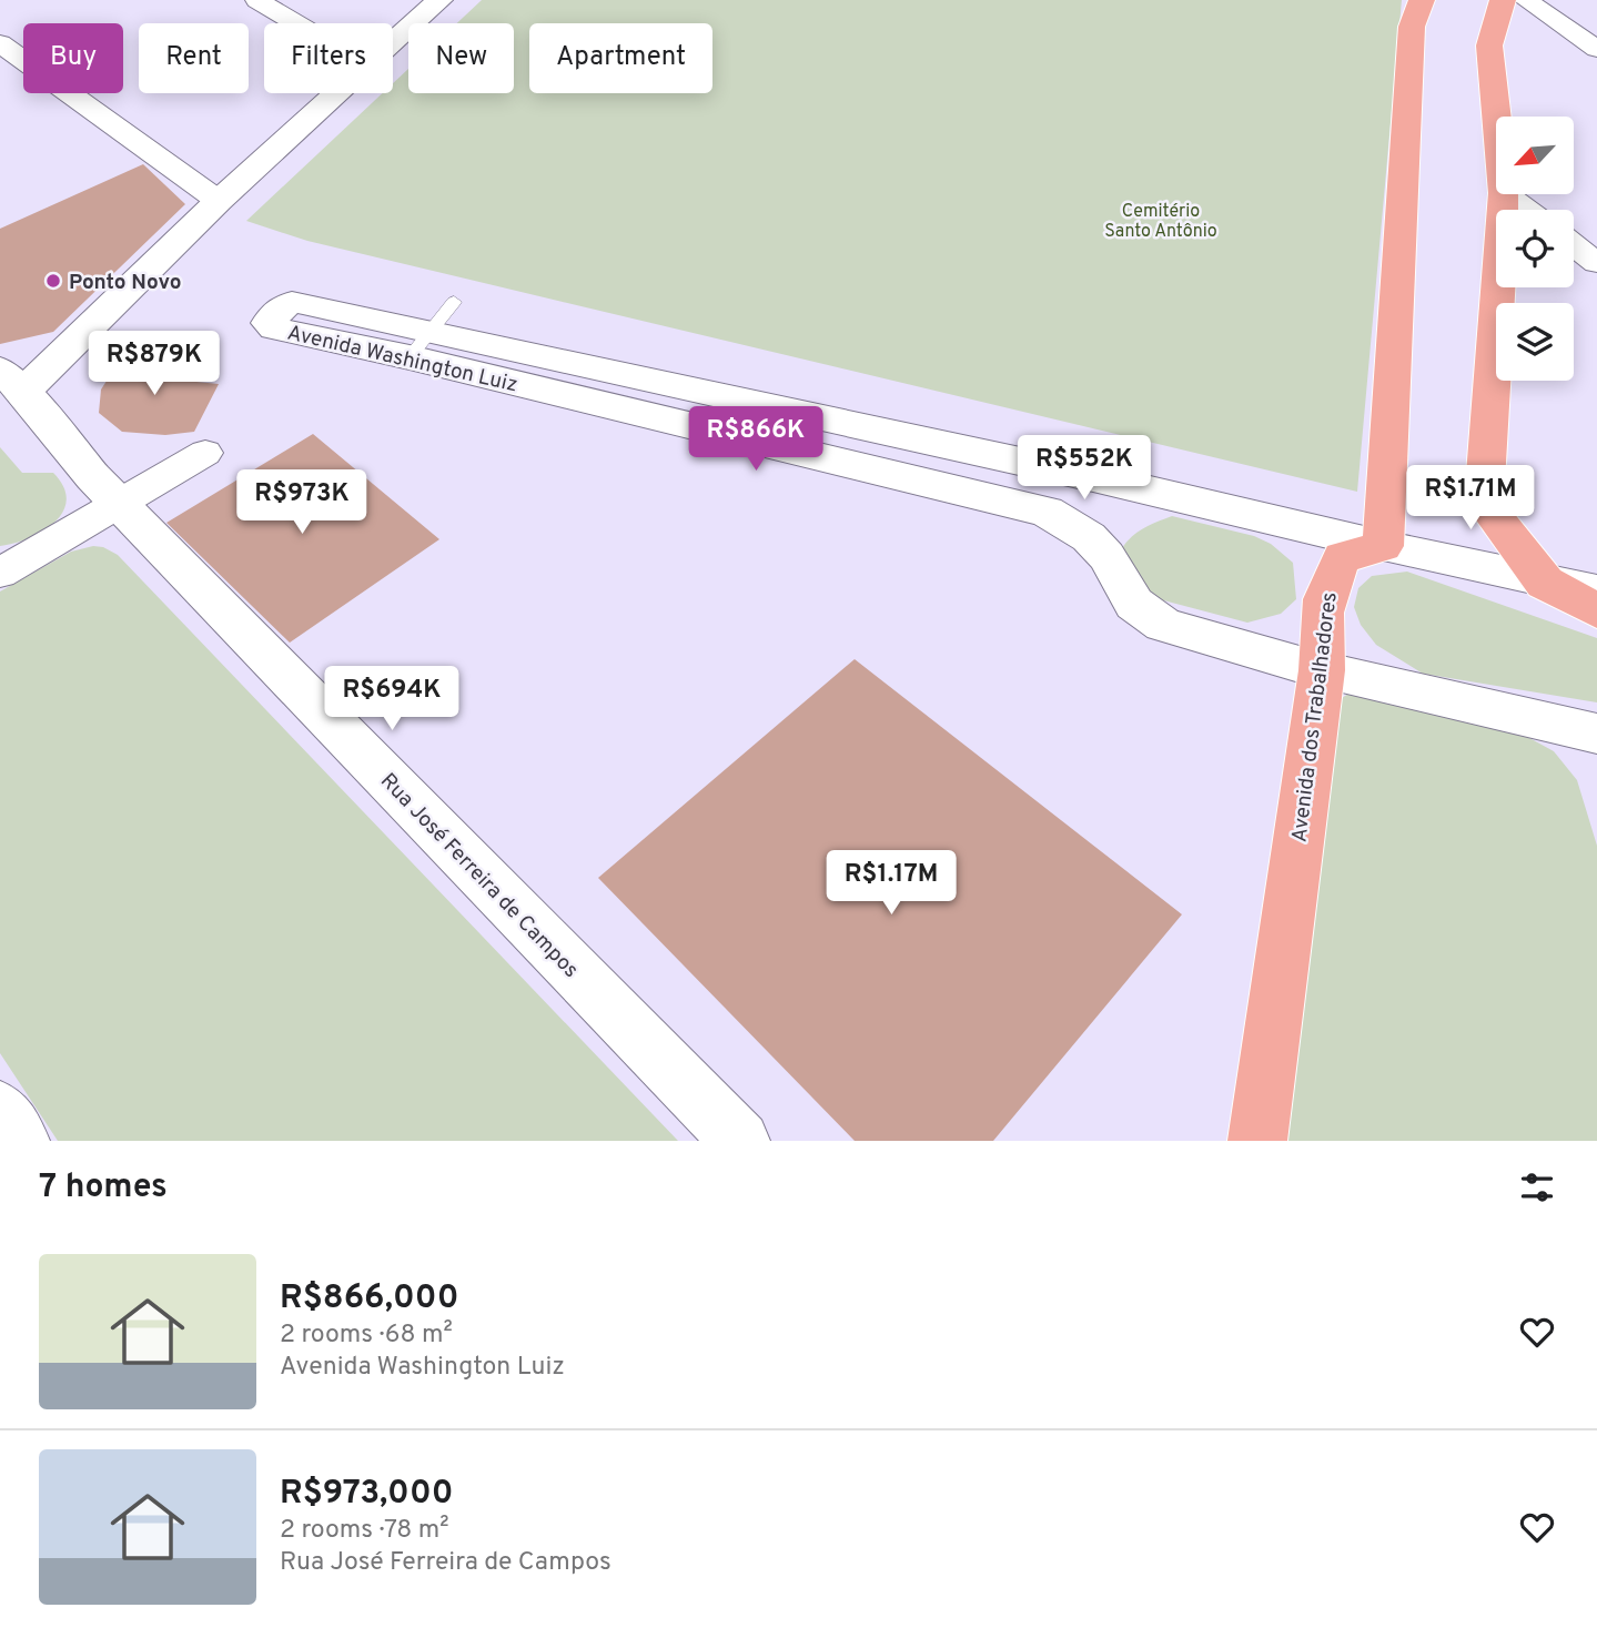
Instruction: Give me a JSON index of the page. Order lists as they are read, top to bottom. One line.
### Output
{"streets":{"main road":["Avenida dos Trabalhadores"],"street":["Avenida Washington Luiz","Rua José Ferreira de Campos"]},"crossings":[["Avenida Washington Luiz","Avenida dos Trabalhadores"]],"parks":["Cemitério Santo Antônio"],"places":["Ponto Novo"],"north":"bottom left","page":{"chip":["Buy","Rent","Filters","New","Apartment"],"price":["R$879K","R$866K","R$552K","R$1.71M","R$973K","R$694K","R$1.17M"],"heading":"7 homes","list":[{"name":"R$866,000","note":"2 rooms · 68 m² · Avenida Washington Luiz"},{"name":"R$973,000","note":"2 rooms · 78 m² · Rua José Ferreira de Campos"}]}}
